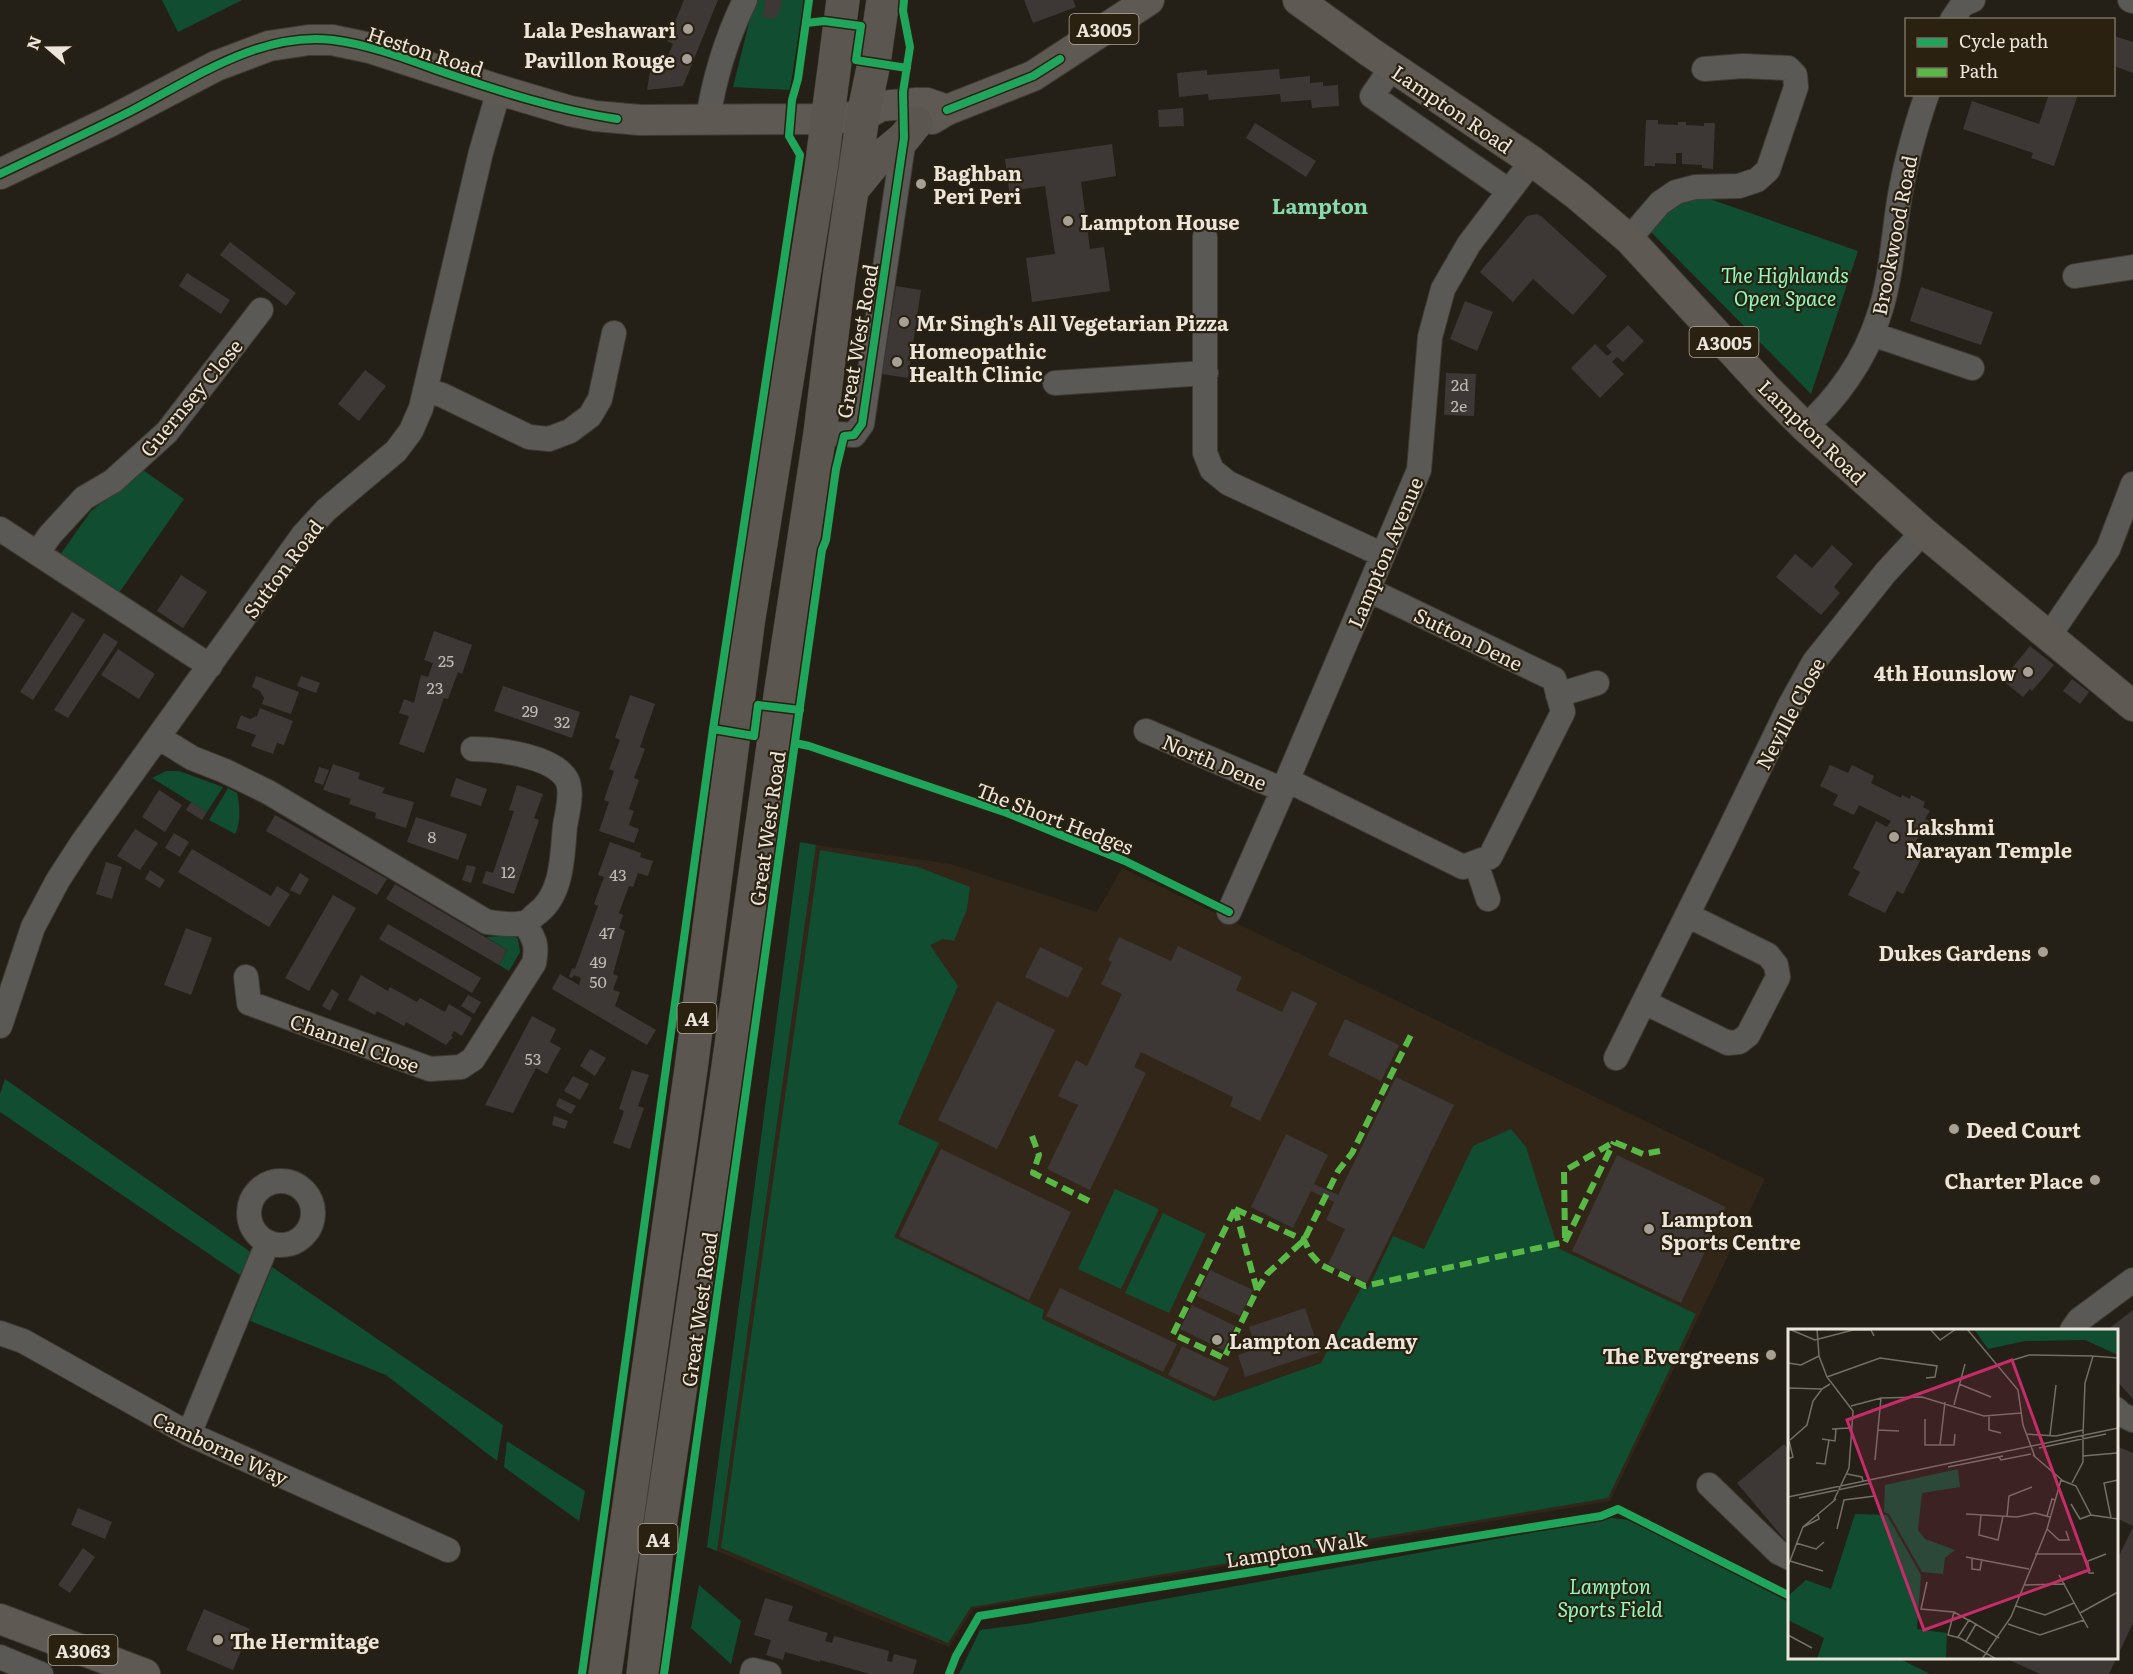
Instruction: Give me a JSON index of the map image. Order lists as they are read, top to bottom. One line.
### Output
{"streets":{"highway":["Great West Road","A4"],"main road":["A3005","Heston Road","Lampton Road","A3063"],"street":["Brookwood Road","Guernsey Close","Lampton Avenue","Sutton Road","Sutton Dene","Neville Close","North Dene","Channel Close","Camborne Way"],"cycle path":["The Short Hedges","Lampton Walk"]},"crossings":[["A3005","Heston Road"],["A3005","Great West Road"],["Heston Road","Great West Road"],["Heston Road","Sutton Road"],["Lampton Road","Brookwood Road"],["Lampton Road","Lampton Avenue"],["Lampton Road","Neville Close"],["Lampton Avenue","Sutton Dene"],["Lampton Avenue","North Dene"]],"districts":["Lampton"],"parks":["The Highlands Open Space","Lampton Sports Field"],"places":["Lala Peshawari","Pavillon Rouge","Baghban Peri Peri","Lampton House","Mr Singh's All Vegetarian Pizza","Homeopathic Health Clinic","4th Hounslow","Lakshmi Narayan Temple","Dukes Gardens","Deed Court","Charter Place","Lampton Sports Centre","Lampton Academy","The Evergreens","The Hermitage"],"house_numbers":["2d","2e","25","23","29","32","8","12","43","47","49","50","53"],"legend":["Cycle path","Path"],"north":"left"}
